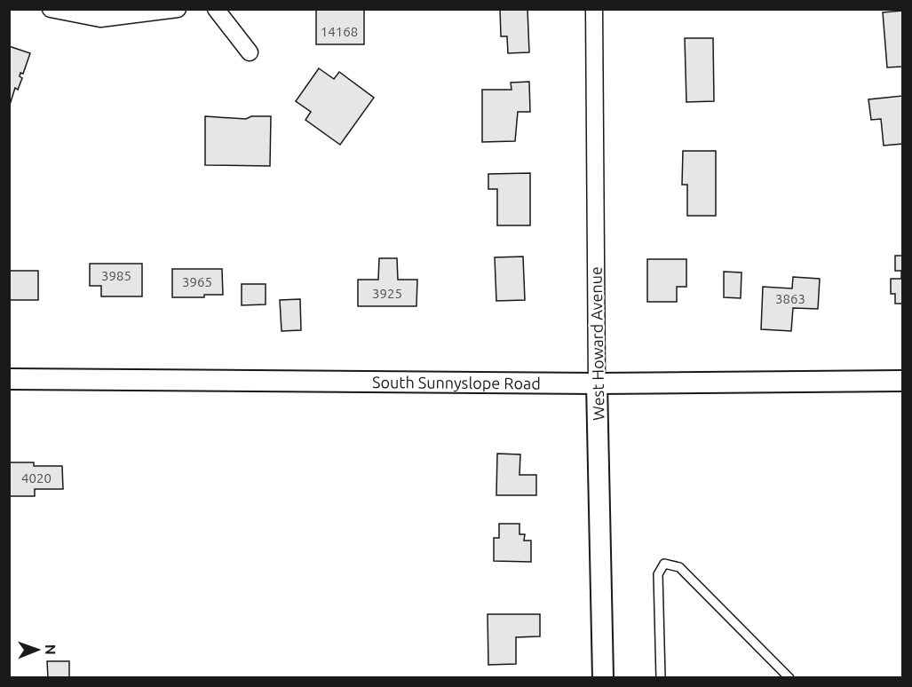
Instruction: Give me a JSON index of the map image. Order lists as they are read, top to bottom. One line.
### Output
{"streets":{"street":["West Howard Avenue","South Sunnyslope Road"]},"crossings":[["West Howard Avenue","South Sunnyslope Road"]],"house_numbers":["14168","3985","3965","3925","3863","4020"],"north":"right"}
